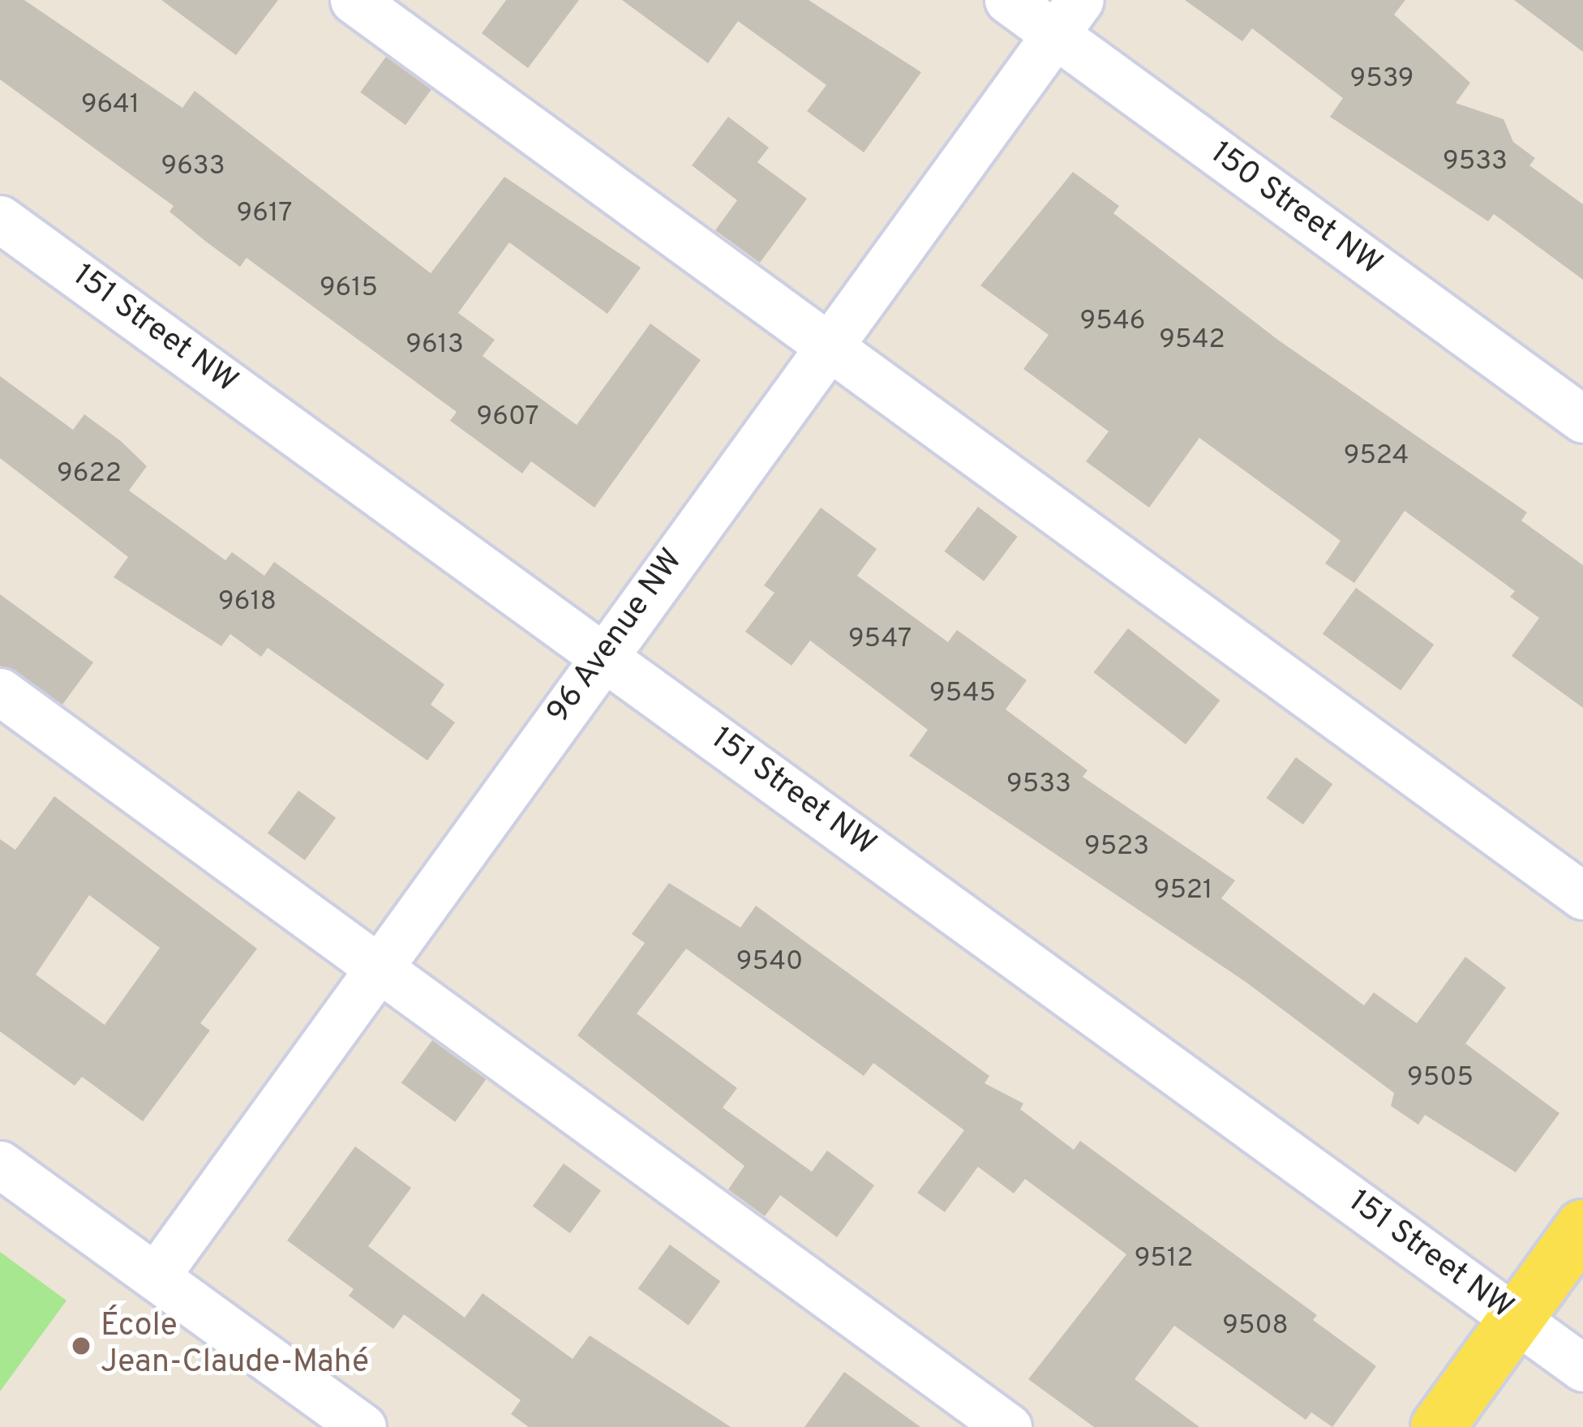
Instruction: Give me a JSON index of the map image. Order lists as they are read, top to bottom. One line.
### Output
{"streets":{"street":["150 Street NW","151 Street NW","96 Avenue NW"]},"crossings":[["150 Street NW","96 Avenue NW"],["151 Street NW","96 Avenue NW"]],"places":["École Jean-Claude-Mahé"],"house_numbers":["9539","9641","9533","9633","9617","9615","9546","9542","9613","9607","9524","9622","9618","9547","9545","9533","9523","9521","9540","9505","9512","9508"]}
